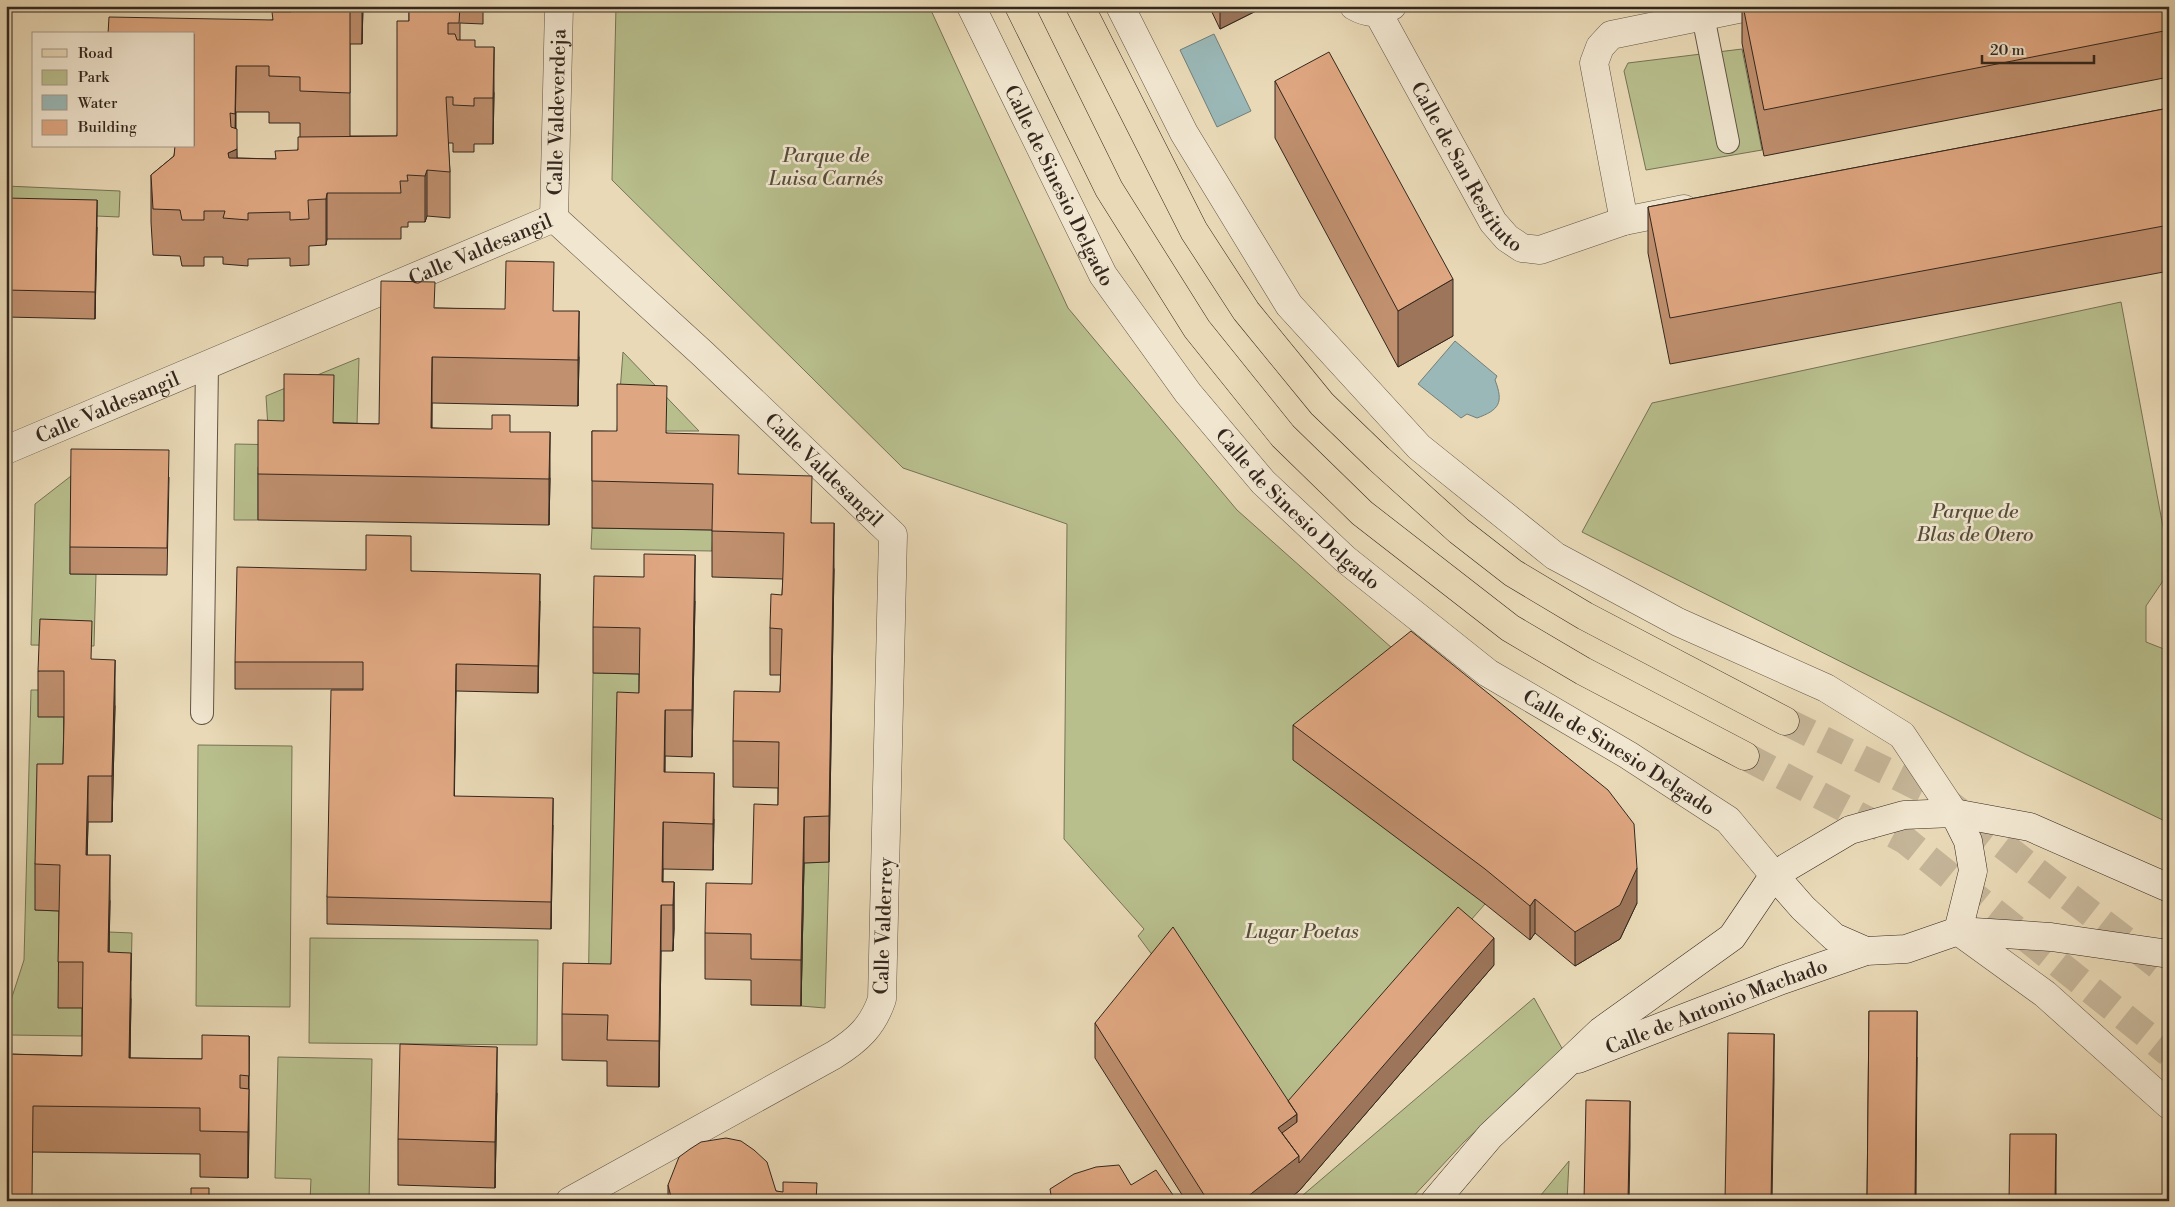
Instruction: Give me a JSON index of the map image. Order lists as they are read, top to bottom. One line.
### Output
{"streets":{"main road":["Calle de Sinesio Delgado"],"street":["Calle Valdeverdeja","Calle de San Restituto","Calle Valdesangil","Calle Valderrey","Calle de Antonio Machado"]},"crossings":[["Calle Valdeverdeja","Calle Valdesangil"],["Calle de Sinesio Delgado","Calle de Antonio Machado"],["Calle Valdesangil","Calle Valderrey"]],"parks":["Parque de Luisa Carnés","Parque de Blas de Otero","Lugar Poetas"],"legend":["Road","Park","Water","Building"],"scale_bar":"20 m"}
